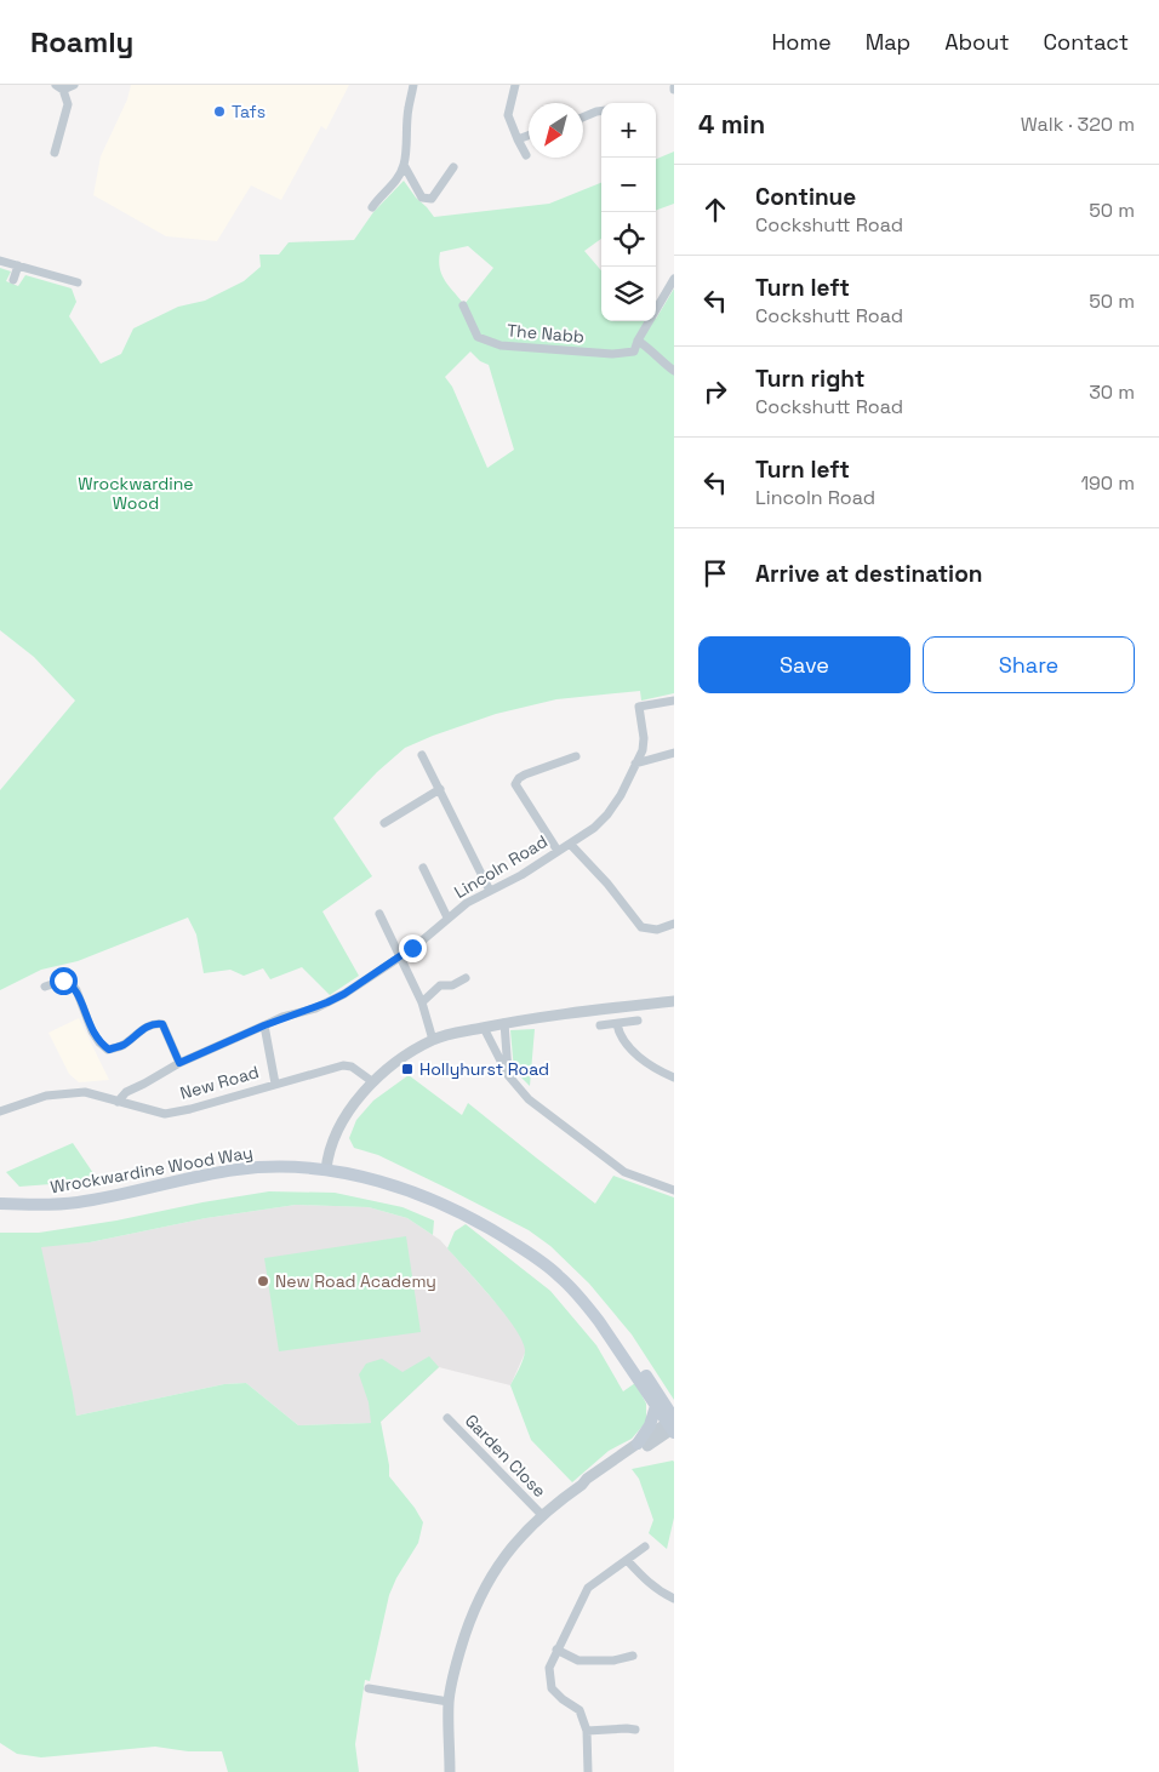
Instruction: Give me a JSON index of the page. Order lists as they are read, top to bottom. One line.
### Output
{"streets":{"main road":["Wrockwardine Wood Way"],"street":["The Nabb","Lincoln Road","New Road","Garden Close"]},"crossings":[["Lincoln Road","New Road"]],"parks":["Wrockwardine Wood"],"places":{"other":["Tafs","New Road Academy"],"transit":["Hollyhurst Road"]},"north":"bottom left","page":{"header":"Roamly","nav":["Home","Map","About","Contact"],"heading":["4 min","Walk · 320 m"],"map_buttons":["+","−"],"list":[["Continue","Cockshutt Road","50 m"],["Turn left","Cockshutt Road","50 m"],["Turn right","Cockshutt Road","30 m"],["Turn left","Lincoln Road","190 m"],"Arrive at destination"],"buttons":["Save","Share"]}}
